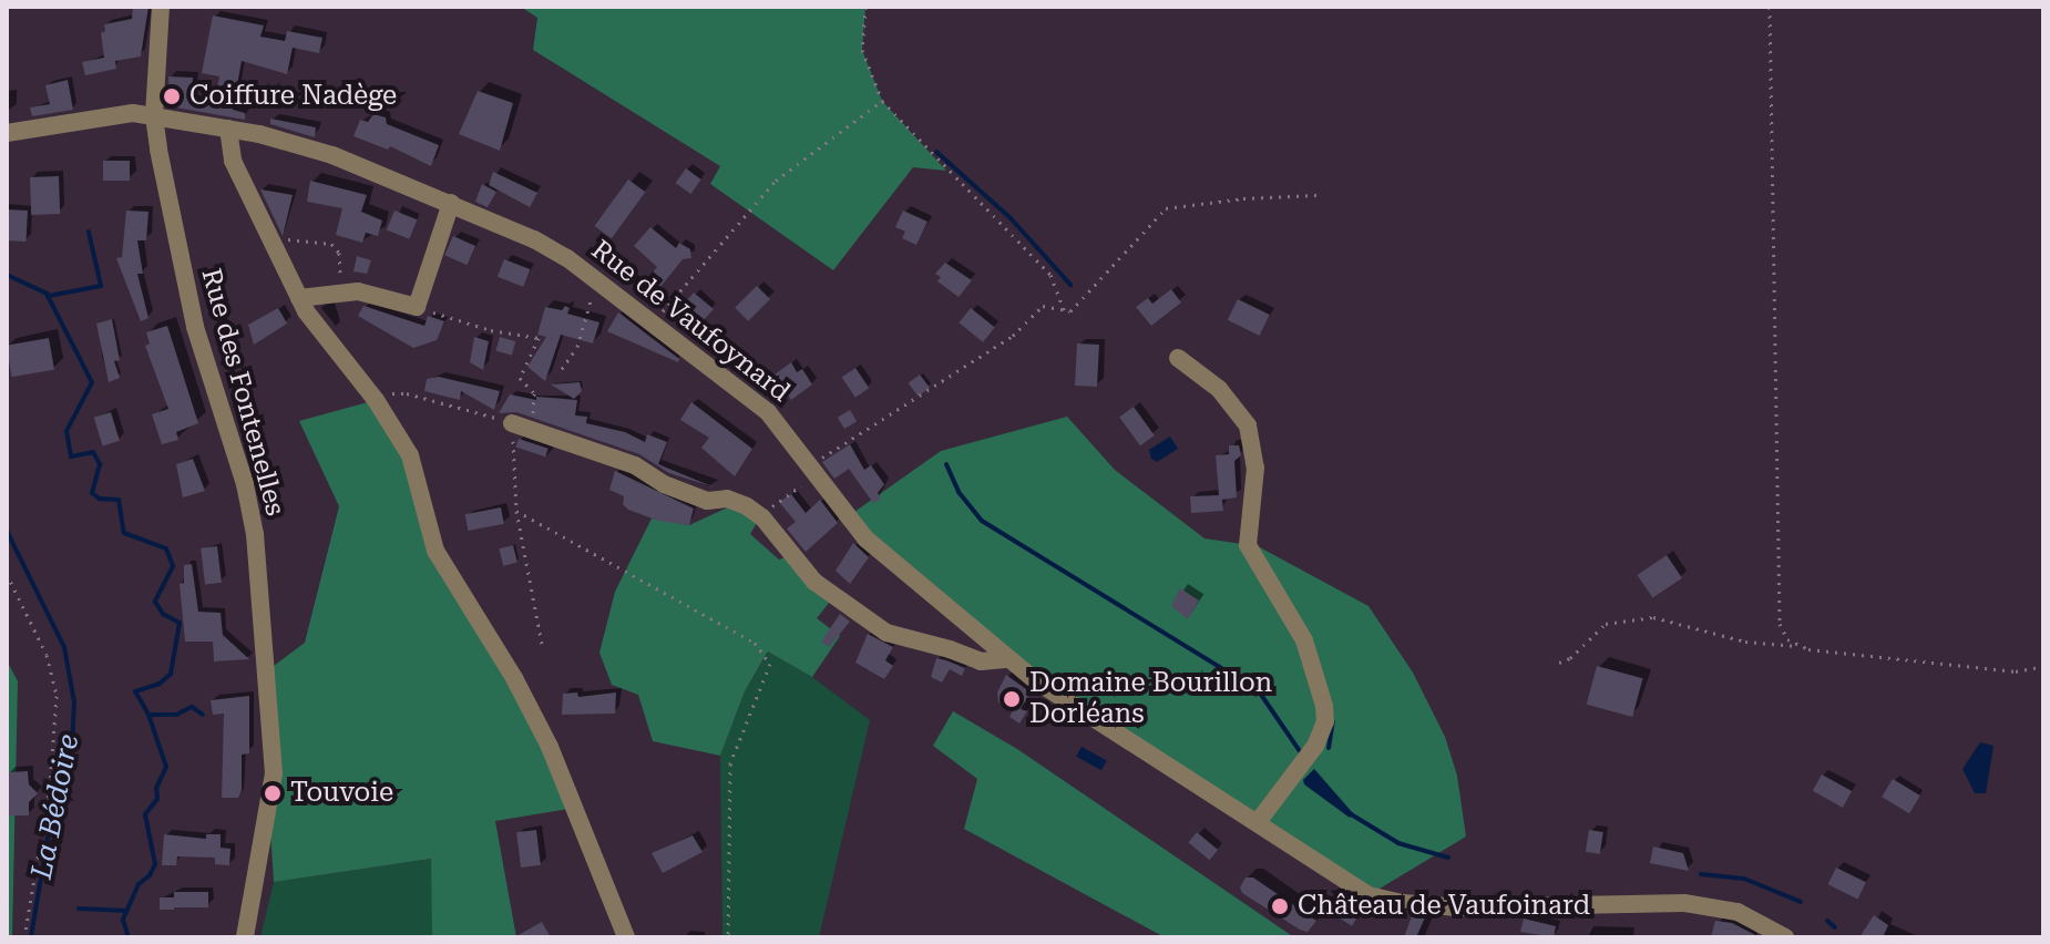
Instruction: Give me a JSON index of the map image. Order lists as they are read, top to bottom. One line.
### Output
{"streets":{"street":["Rue de Vaufoynard","Rue des Fontenelles"]},"crossings":[["Rue de Vaufoynard","Rue des Fontenelles"]],"water":["La Bédoire"],"places":["Coiffure Nadège","Domaine Bourillon Dorléans","Touvoie","Château de Vaufoinard"]}
